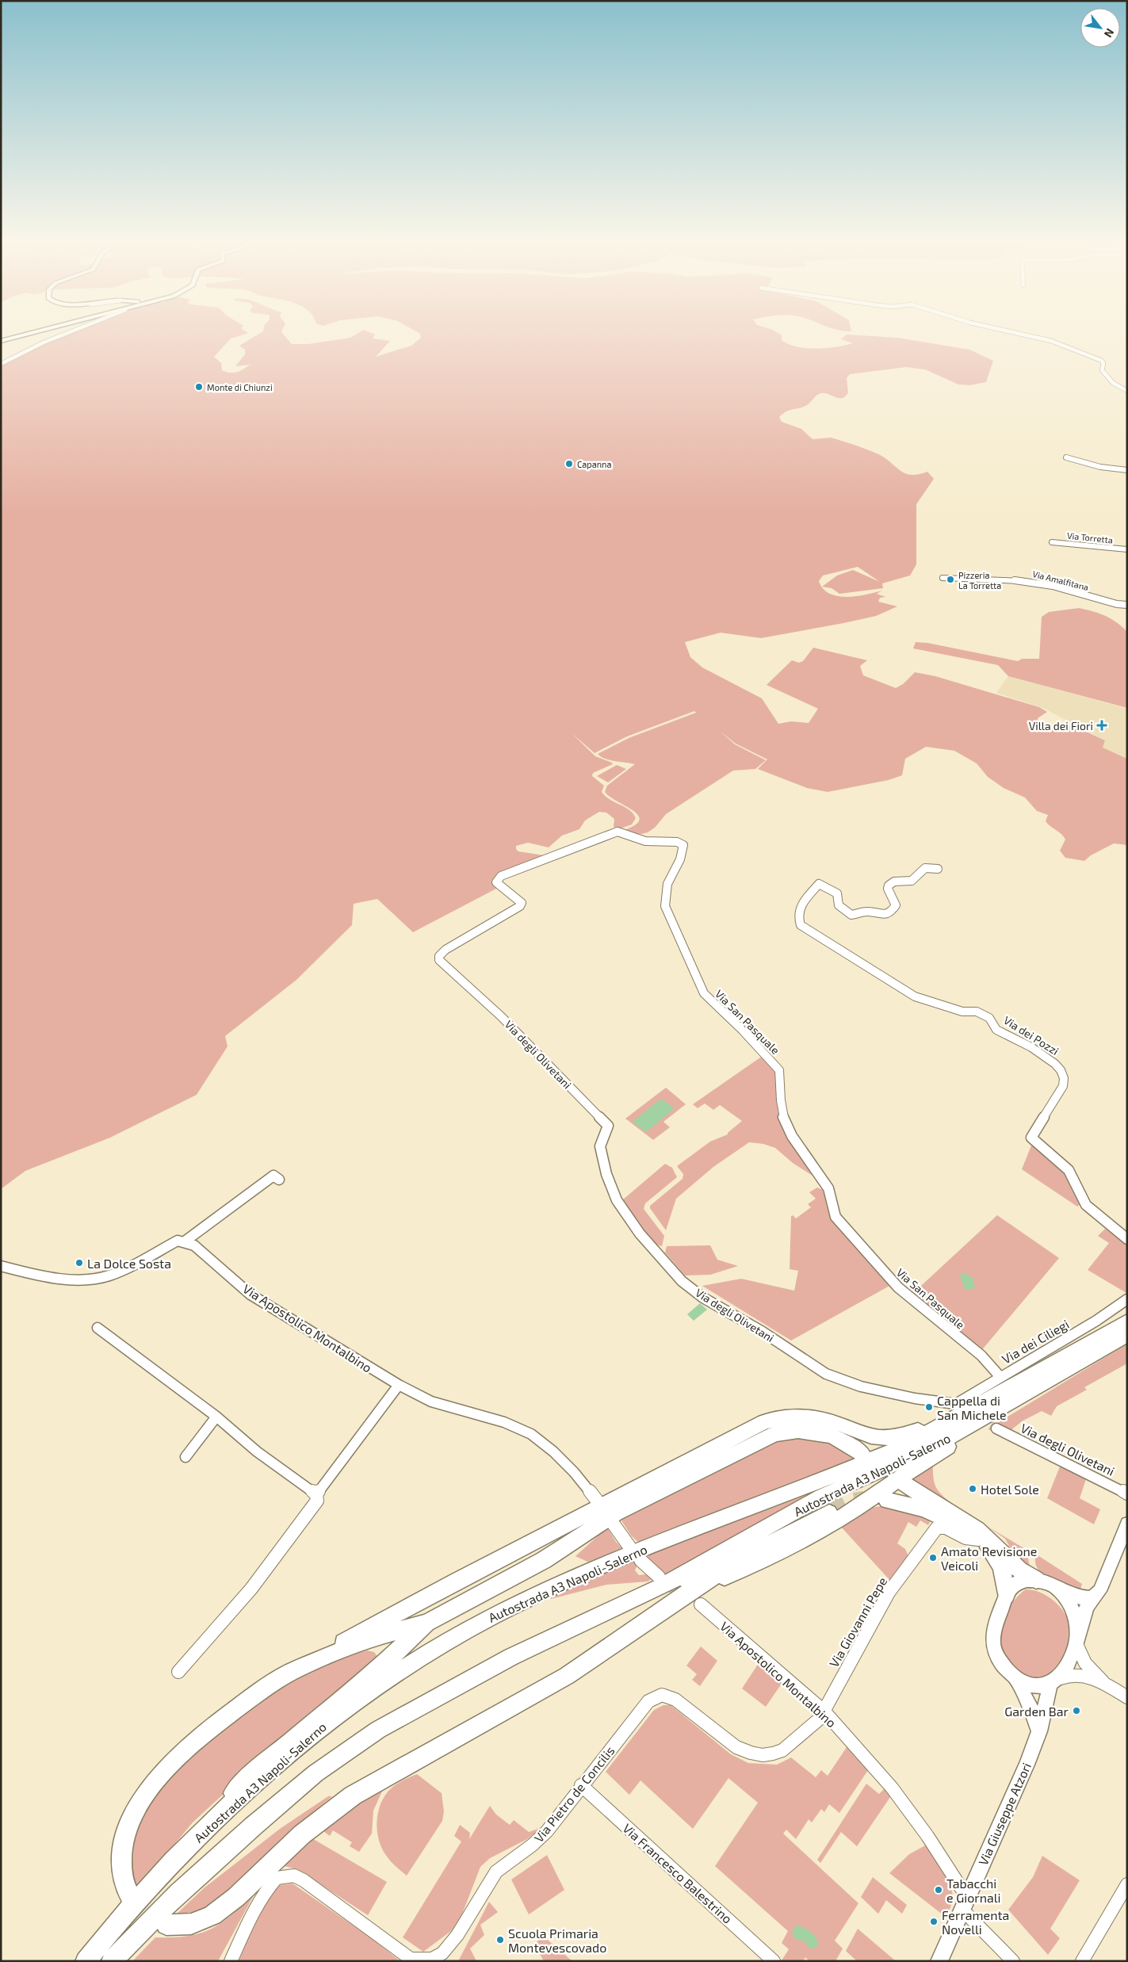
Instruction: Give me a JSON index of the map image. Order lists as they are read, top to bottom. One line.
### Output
{"streets":{"highway":["Autostrada A3 Napoli-Salerno"],"main road":["Via Giuseppe Atzori"],"street":["Via Torretta","Via Amalfitana","Via San Pasquale","Via dei Pozzi","Via degli Olivetani","Via Apostolico Montalbino","Via dei Ciliegi","Via Giovanni Pepe","Via Pietro de Concilis","Via Francesco Balestrino"]},"crossings":[["Via San Pasquale","Via degli Olivetani"],["Via San Pasquale","Via dei Ciliegi"],["Via degli Olivetani","Via dei Ciliegi"],["Via degli Olivetani","Autostrada A3 Napoli-Salerno"],["Via Apostolico Montalbino","Via Giovanni Pepe"],["Via Apostolico Montalbino","Via Pietro de Concilis"],["Via Apostolico Montalbino","Via Giuseppe Atzori"],["Via dei Ciliegi","Autostrada A3 Napoli-Salerno"],["Via Giovanni Pepe","Via Pietro de Concilis"],["Via Pietro de Concilis","Via Francesco Balestrino"]],"places":{"other":["Monte di Chiunzi","Capanna","Pizzeria La Torretta","La Dolce Sosta","Cappella di San Michele","Hotel Sole","Amato Revisione Veicoli","Garden Bar","Tabacchi e Giornali","Ferramenta Novelli","Scuola Primaria Montevescovado"],"health":["Villa dei Fiori"]},"north":"bottom right"}
